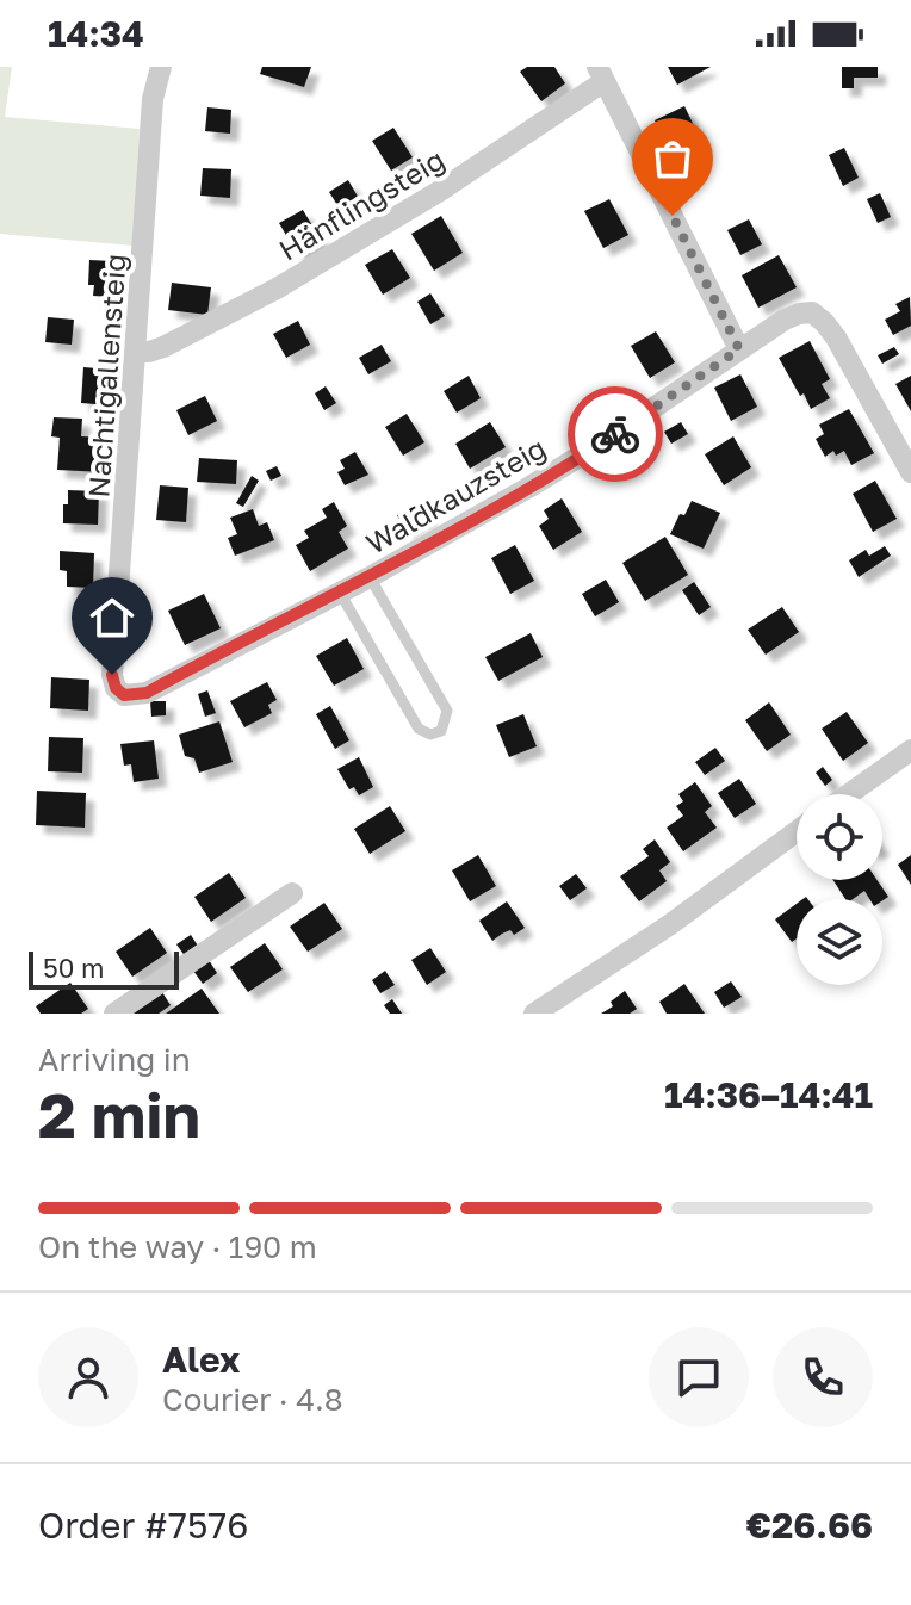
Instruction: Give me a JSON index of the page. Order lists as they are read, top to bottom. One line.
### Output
{"streets":{"street":["Hänflingsteig","Nachtigallensteig","Waldkauzsteig"]},"crossings":[["Hänflingsteig","Nachtigallensteig"],["Nachtigallensteig","Waldkauzsteig"]],"scale_bar":"50 m","page":{"status":"14:34","scale":"50 m","heading":["2 min","Arriving in","14:36–14:41"],"panel":["Alex","Courier · 4.8","Order #7576","€26.66"],"bar":"On the way · 190 m"}}
